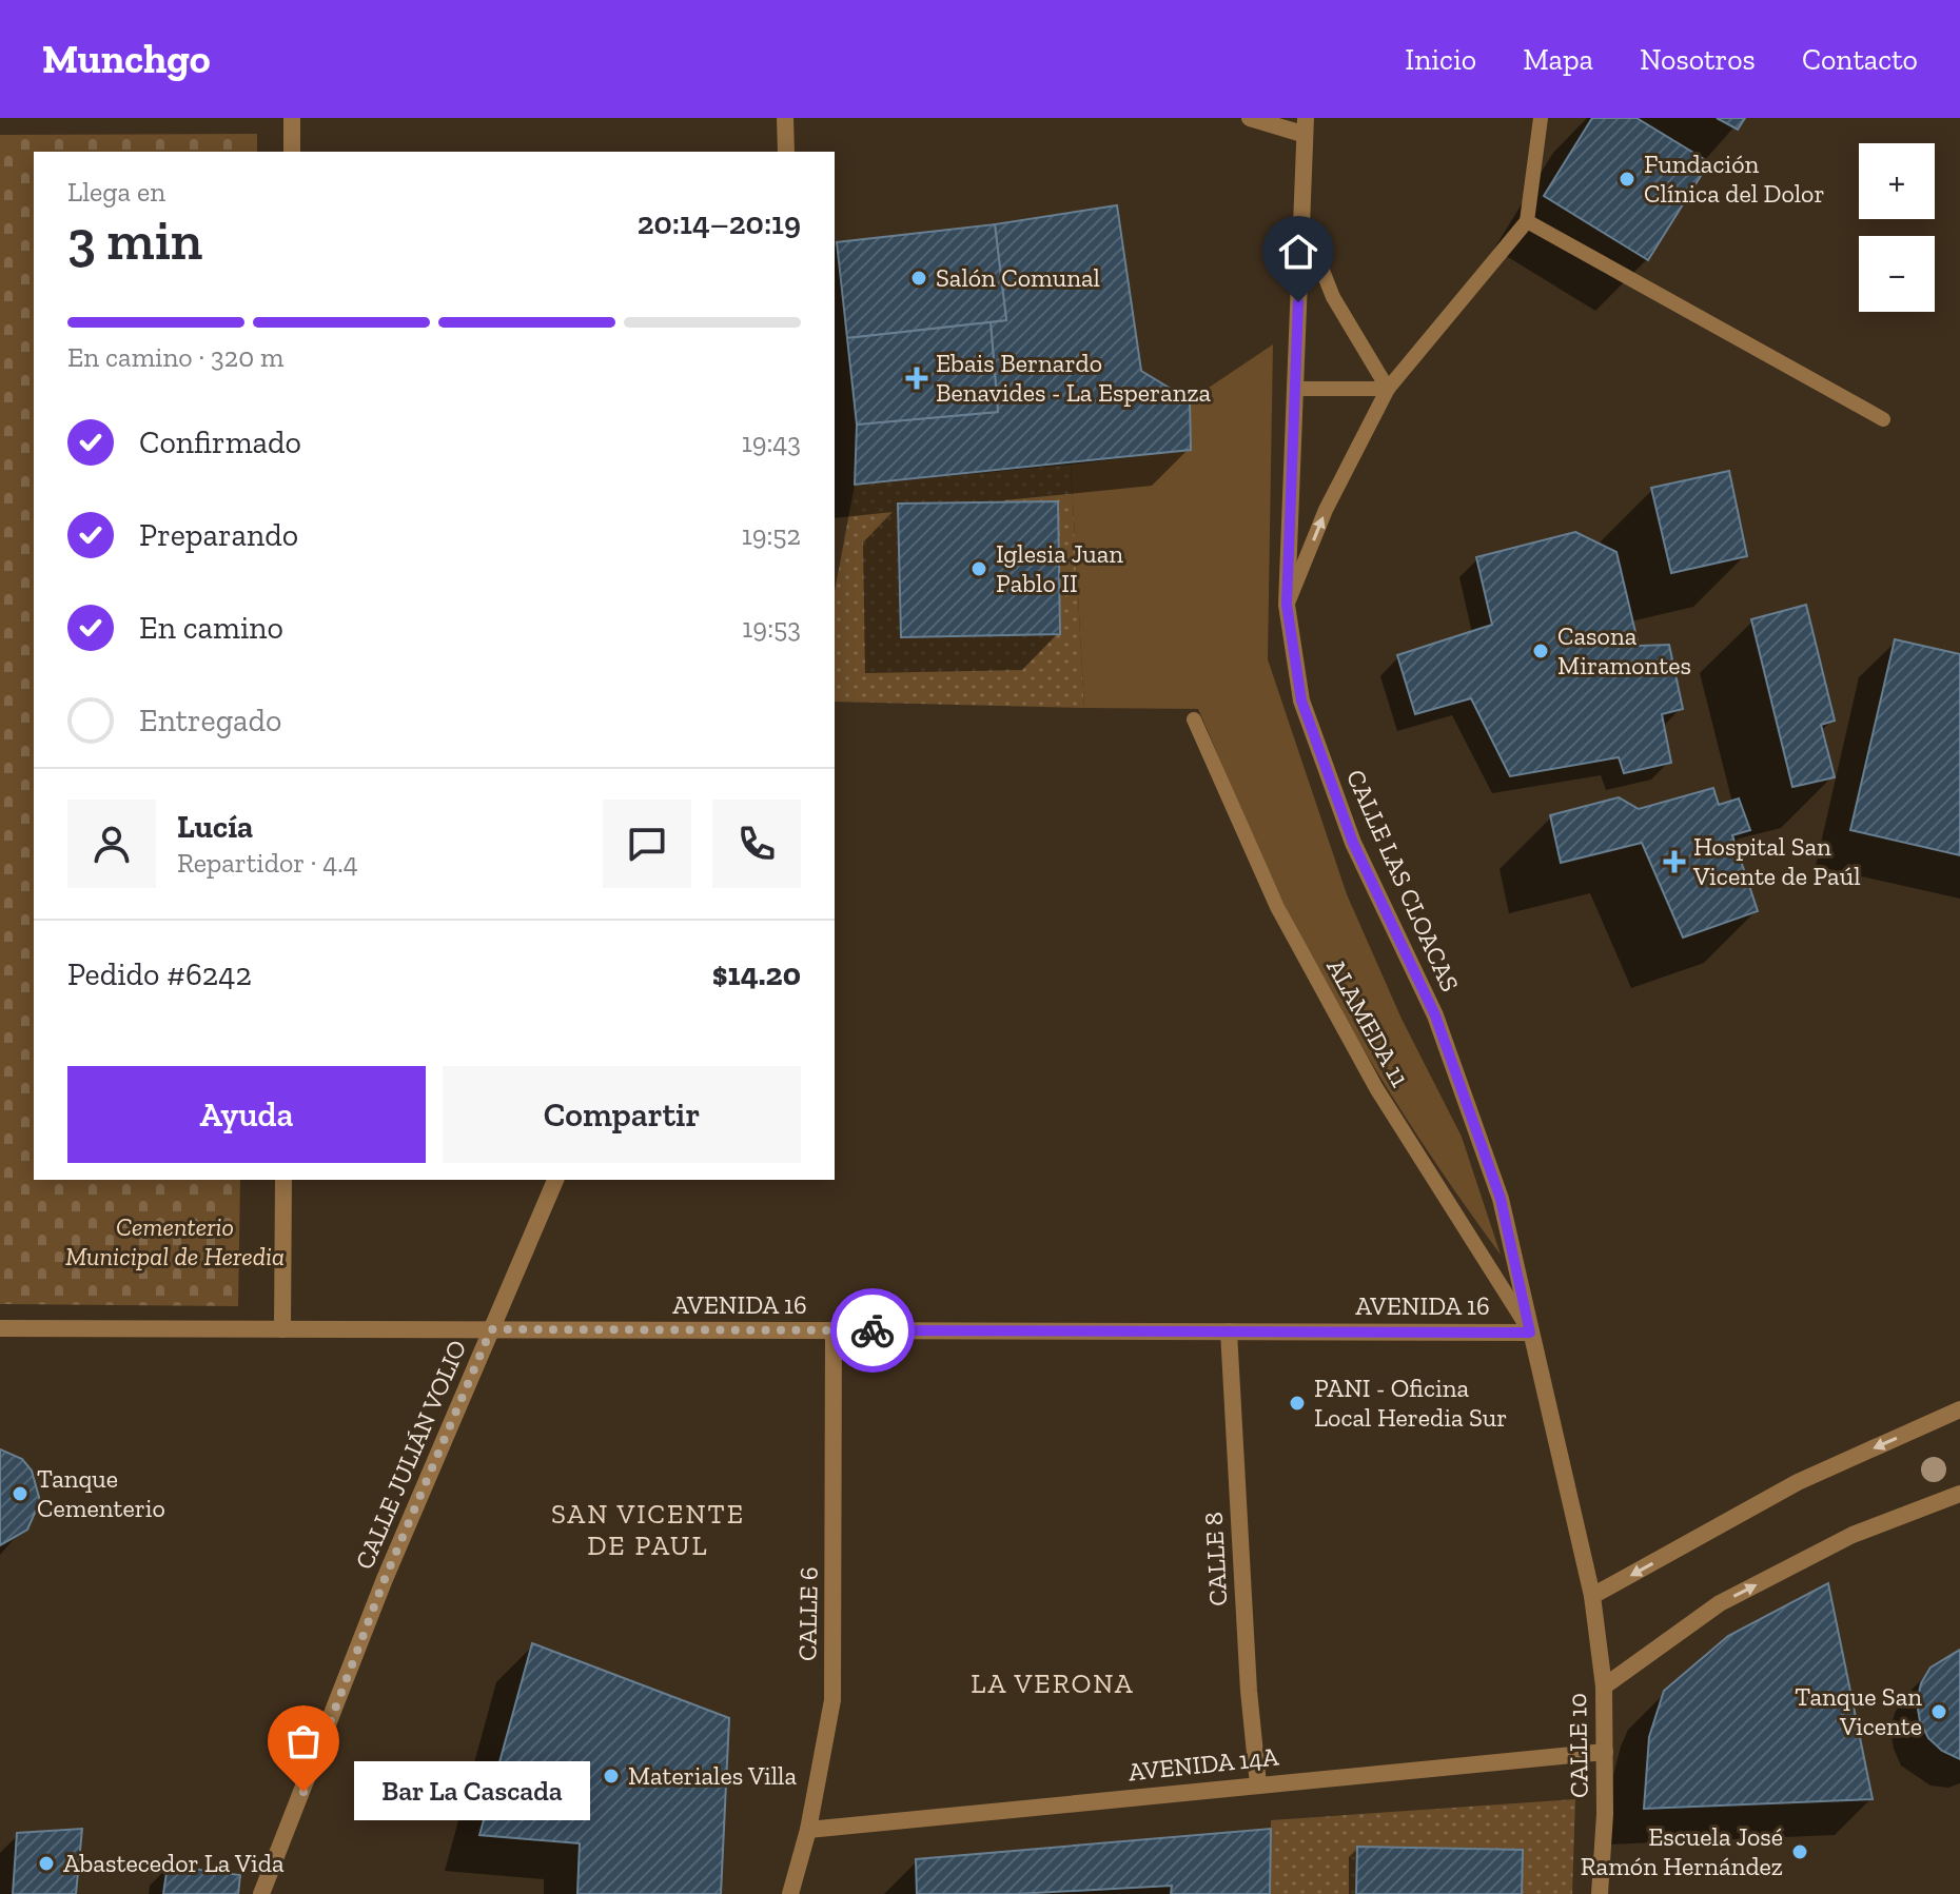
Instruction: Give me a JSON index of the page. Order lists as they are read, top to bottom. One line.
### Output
{"streets":{"street":["CALLE LAS CLOACAS","AVENIDA 16","CALLE JULIÁN VOLIO","CALLE 8","CALLE 6","CALLE 10","AVENIDA 14A"],"lane":["ALAMEDA 11"]},"crossings":[["CALLE LAS CLOACAS","ALAMEDA 11"],["CALLE LAS CLOACAS","AVENIDA 16"],["CALLE LAS CLOACAS","CALLE 10"],["ALAMEDA 11","AVENIDA 16"],["AVENIDA 16","CALLE JULIÁN VOLIO"],["AVENIDA 16","CALLE 8"],["AVENIDA 16","CALLE 6"],["CALLE 8","AVENIDA 14A"],["CALLE 6","AVENIDA 14A"],["CALLE 10","AVENIDA 14A"]],"districts":["SAN VICENTE DE PAUL","LA VERONA"],"parks":["Cementerio Municipal de Heredia"],"places":{"other":["Fundación Clínica del Dolor","Salón Comunal","Iglesia Juan Pablo II","Casona Miramontes","PANI - Oficina Local Heredia Sur","Tanque Cementerio","Tanque San Vicente","Materiales Villa","Bar La Cascada","Escuela José Ramón Hernández","Abastecedor La Vida"],"health":["Ebais Bernardo Benavides - La Esperanza","Hospital San Vicente de Paúl"]},"page":{"header":"Munchgo","nav":["Inicio","Mapa","Nosotros","Contacto"],"map_buttons":["+","−"],"heading":["3 min","Llega en","20:14–20:19"],"panel":["Lucía","Repartidor · 4.4","Pedido #6242","$14.20"],"bar":"En camino · 320 m","list":[["Confirmado","19:43"],["Preparando","19:52"],["En camino","19:53"],"Entregado"],"buttons":["Ayuda","Compartir"],"bubble":"Bar La Cascada"}}
